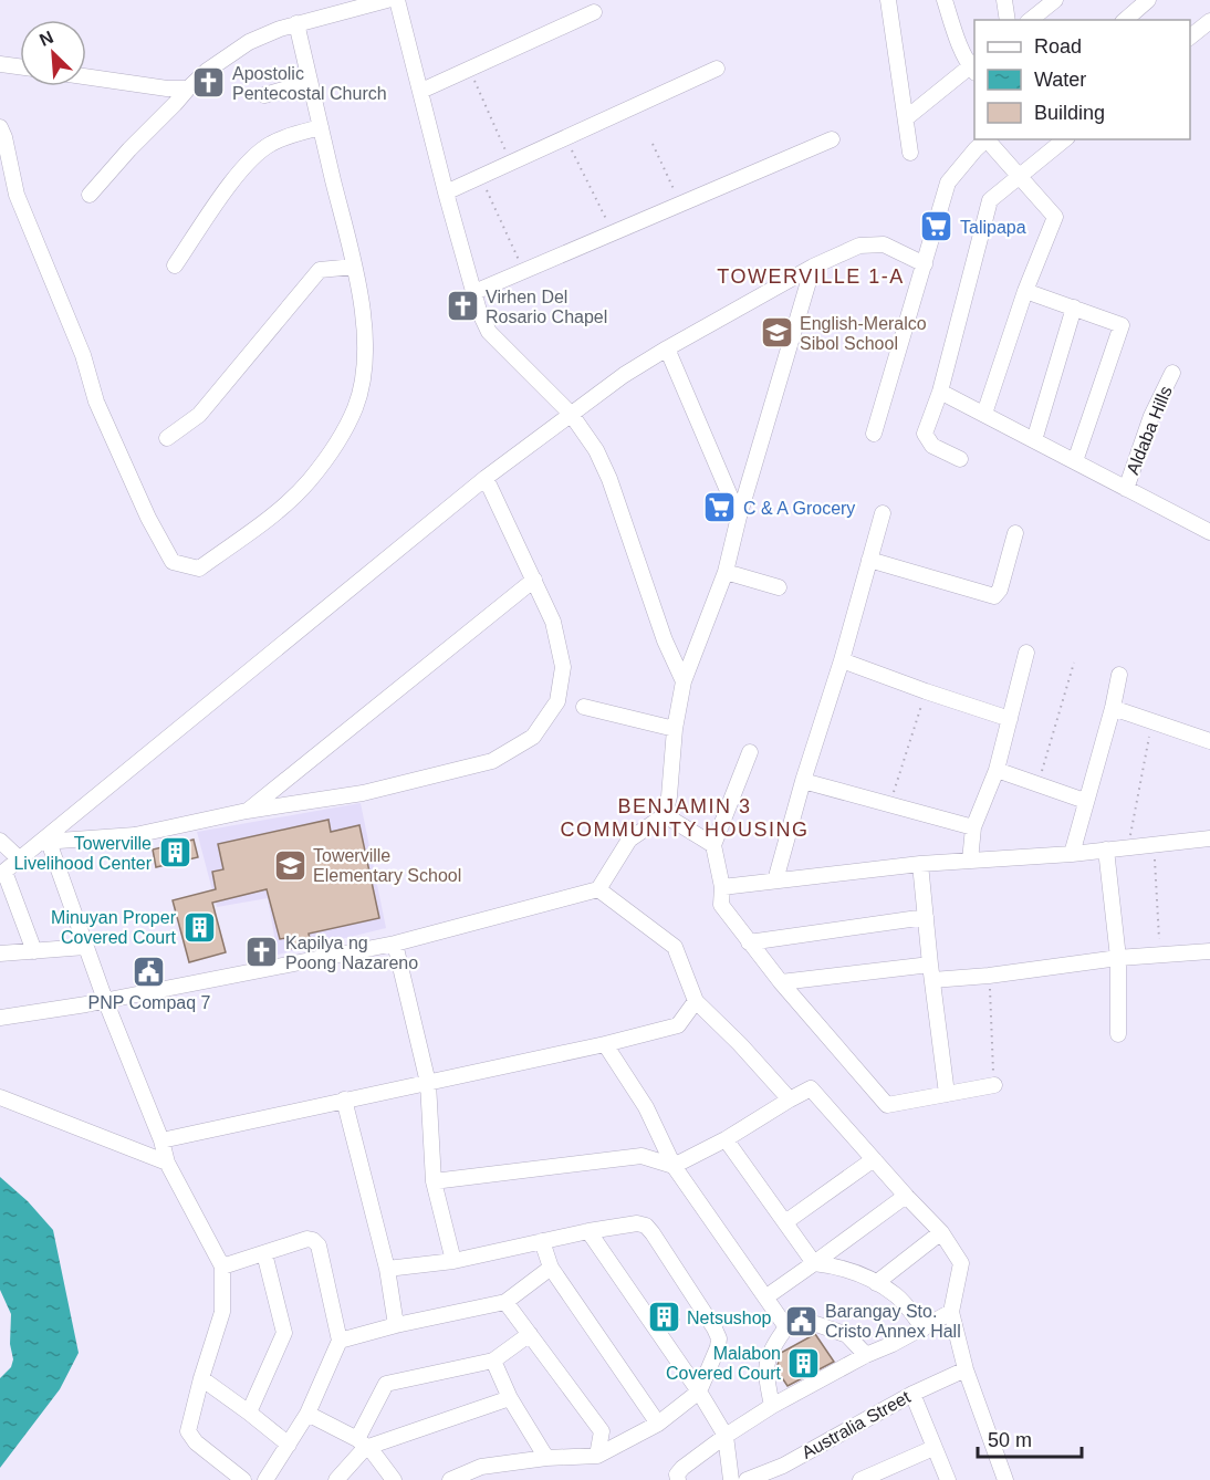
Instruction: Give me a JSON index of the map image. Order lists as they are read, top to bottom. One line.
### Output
{"streets":{"street":["Aldaba Hills","Australia Street"]},"districts":["TOWERVILLE 1-A","BENJAMIN 3 COMMUNITY HOUSING"],"places":{"church":["Apostolic Pentecostal Church","Virhen Del Rosario Chapel","Kapilya ng Poong Nazareno"],"supermarket":["Talipapa","C & A Grocery"],"school or university":["English-Meralco Sibol School","Towerville Elementary School"],"building":["Towerville Livelihood Center","Minuyan Proper Covered Court","Netsushop","Malabon Covered Court"],"public building":["PNP Compaq 7","Barangay Sto. Cristo Annex Hall"]},"legend":["Road","Water","Building"],"scale_bar":"50 m","north":"top left"}
